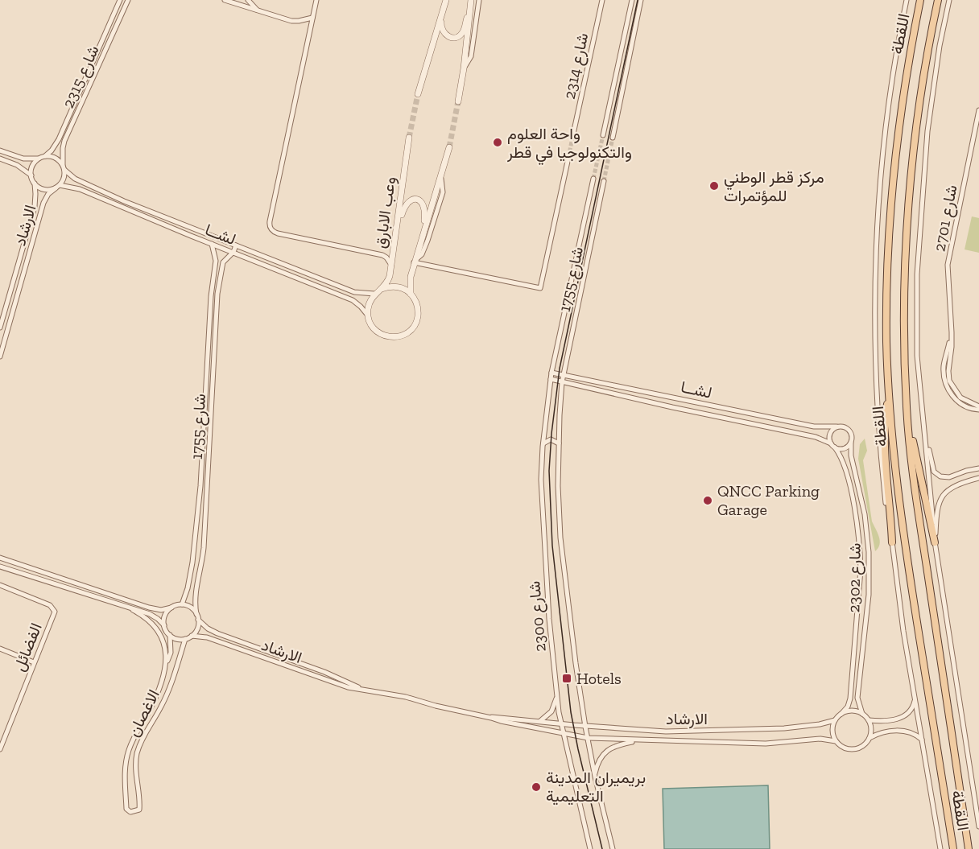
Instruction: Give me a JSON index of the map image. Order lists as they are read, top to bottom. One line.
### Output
{"streets":{"main road":["اللقطة"],"street":["شارع 2314","شارع 2315","وعب الابارق","شارع 2701","الارشاد","لشــا","شارع 1755","شارع 2302","شارع 2300","الفضائل","الاغصان"]},"crossings":[["شارع 2315","الارشاد"],["شارع 2315","لشــا"],["وعب الابارق","لشــا"],["الارشاد","لشــا"],["الارشاد","شارع 1755"],["الارشاد","شارع 2302"],["الارشاد","شارع 2300"],["الارشاد","الاغصان"],["لشــا","شارع 1755"],["لشــا","شارع 2302"],["لشــا","شارع 2300"],["شارع 1755","شارع 2300"],["شارع 1755","الاغصان"]],"places":{"other":["واحة العلوم والتكنولوجيا في قطر","مركز قطر الوطني للمؤتمرات","QNCC Parking Garage","بريميران المدينة التعليمية"],"transit":["Hotels"]}}
